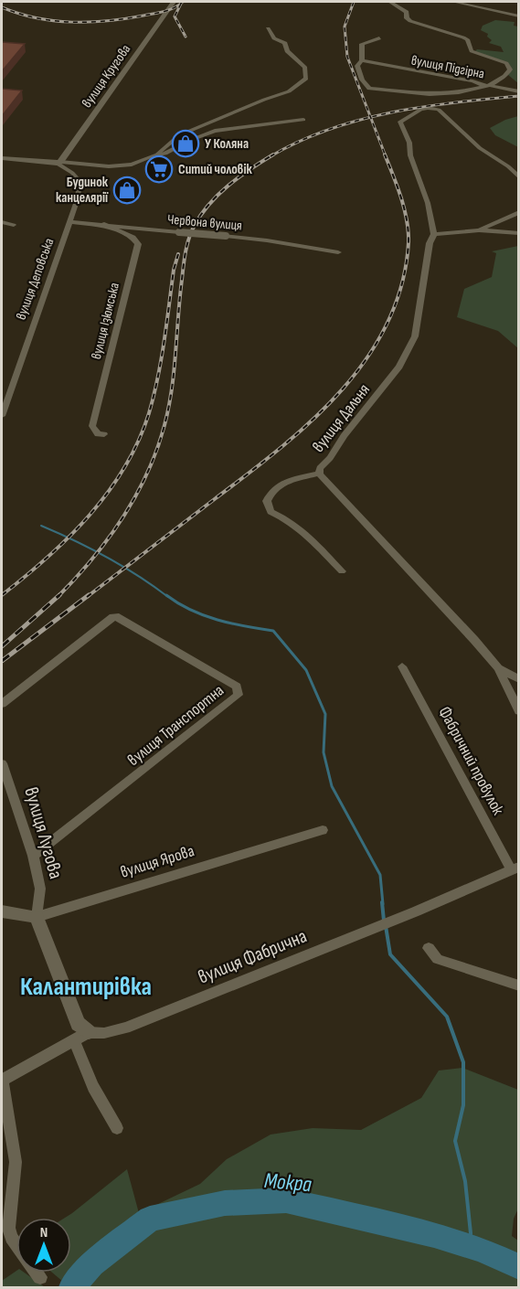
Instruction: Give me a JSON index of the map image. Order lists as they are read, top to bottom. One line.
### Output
{"streets":{"street":["вулиця Підгірна","вулиця Кругова","Червона вулиця","вулиця Деповська","вулиця Ізюмська","вулиця Дальня","вулиця Транспортна","Фабричний провулок","вулиця Лугова","вулиця Ярова","вулиця Фабрична"]},"crossings":[["вулиця Кругова","вулиця Деповська"],["Червона вулиця","вулиця Деповська"],["Червона вулиця","вулиця Ізюмська"],["вулиця Транспортна","вулиця Лугова"],["Фабричний провулок","вулиця Фабрична"],["вулиця Лугова","вулиця Ярова"],["вулиця Лугова","вулиця Фабрична"]],"districts":["Калантирівка"],"water":["Мокра"],"places":{"shop":["У Коляна","Будинок канцелярії"],"supermarket":["Ситий чоловік"]},"north":"top"}
